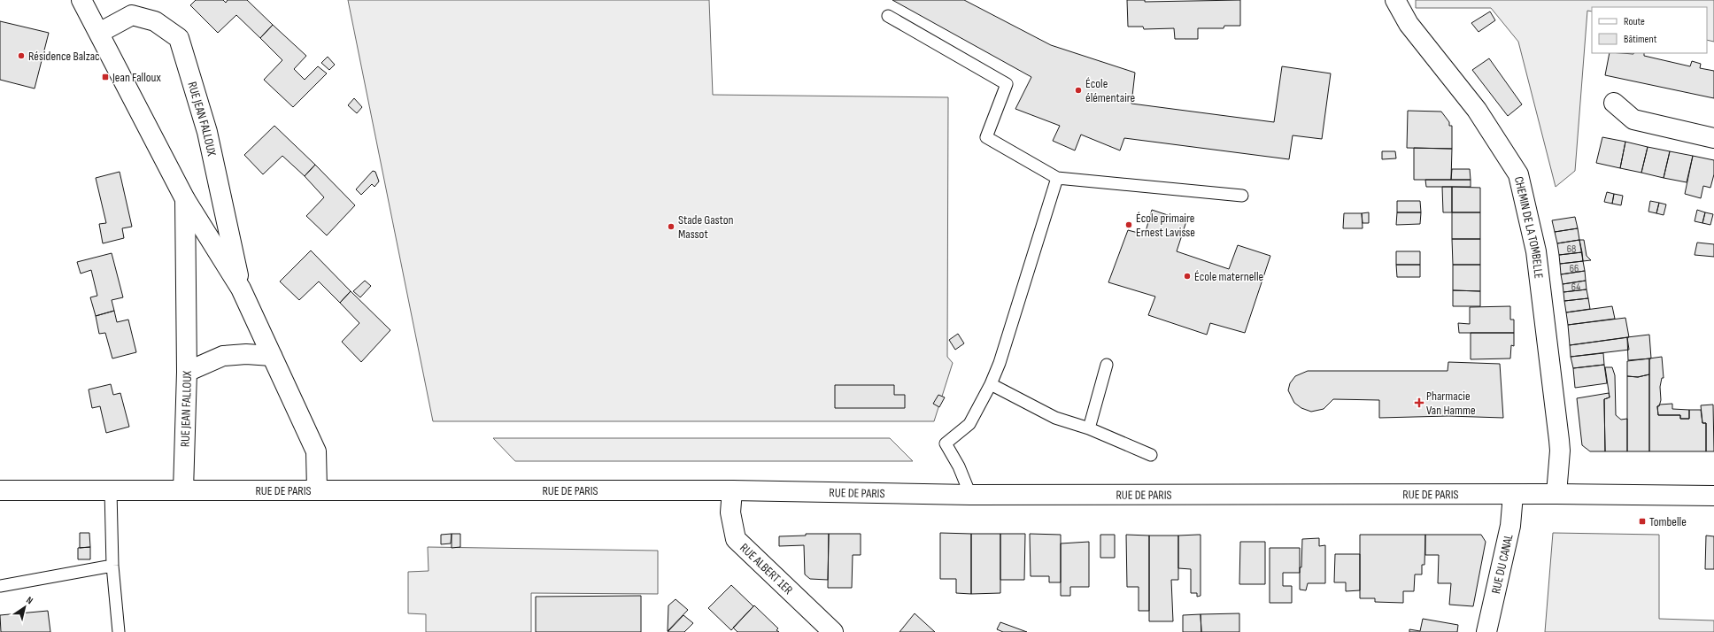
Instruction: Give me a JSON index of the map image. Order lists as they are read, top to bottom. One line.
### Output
{"streets":{"street":["RUE JEAN FALLOUX","CHEMIN DE LA TOMBELLE","RUE DE PARIS","RUE DU CANAL","RUE ALBERT 1ER"]},"crossings":[["RUE JEAN FALLOUX","RUE DE PARIS"],["CHEMIN DE LA TOMBELLE","RUE DE PARIS"],["RUE DE PARIS","RUE DU CANAL"],["RUE DE PARIS","RUE ALBERT 1ER"]],"places":{"other":["Résidence Balzac","École élémentaire","École primaire Ernest Lavisse","Stade Gaston Massot","École maternelle"],"transit":["Jean Falloux","Tombelle"],"health":["Pharmacie Van Hamme"]},"house_numbers":["68","66","64"],"legend":["Route","Bâtiment"],"north":"top right"}
